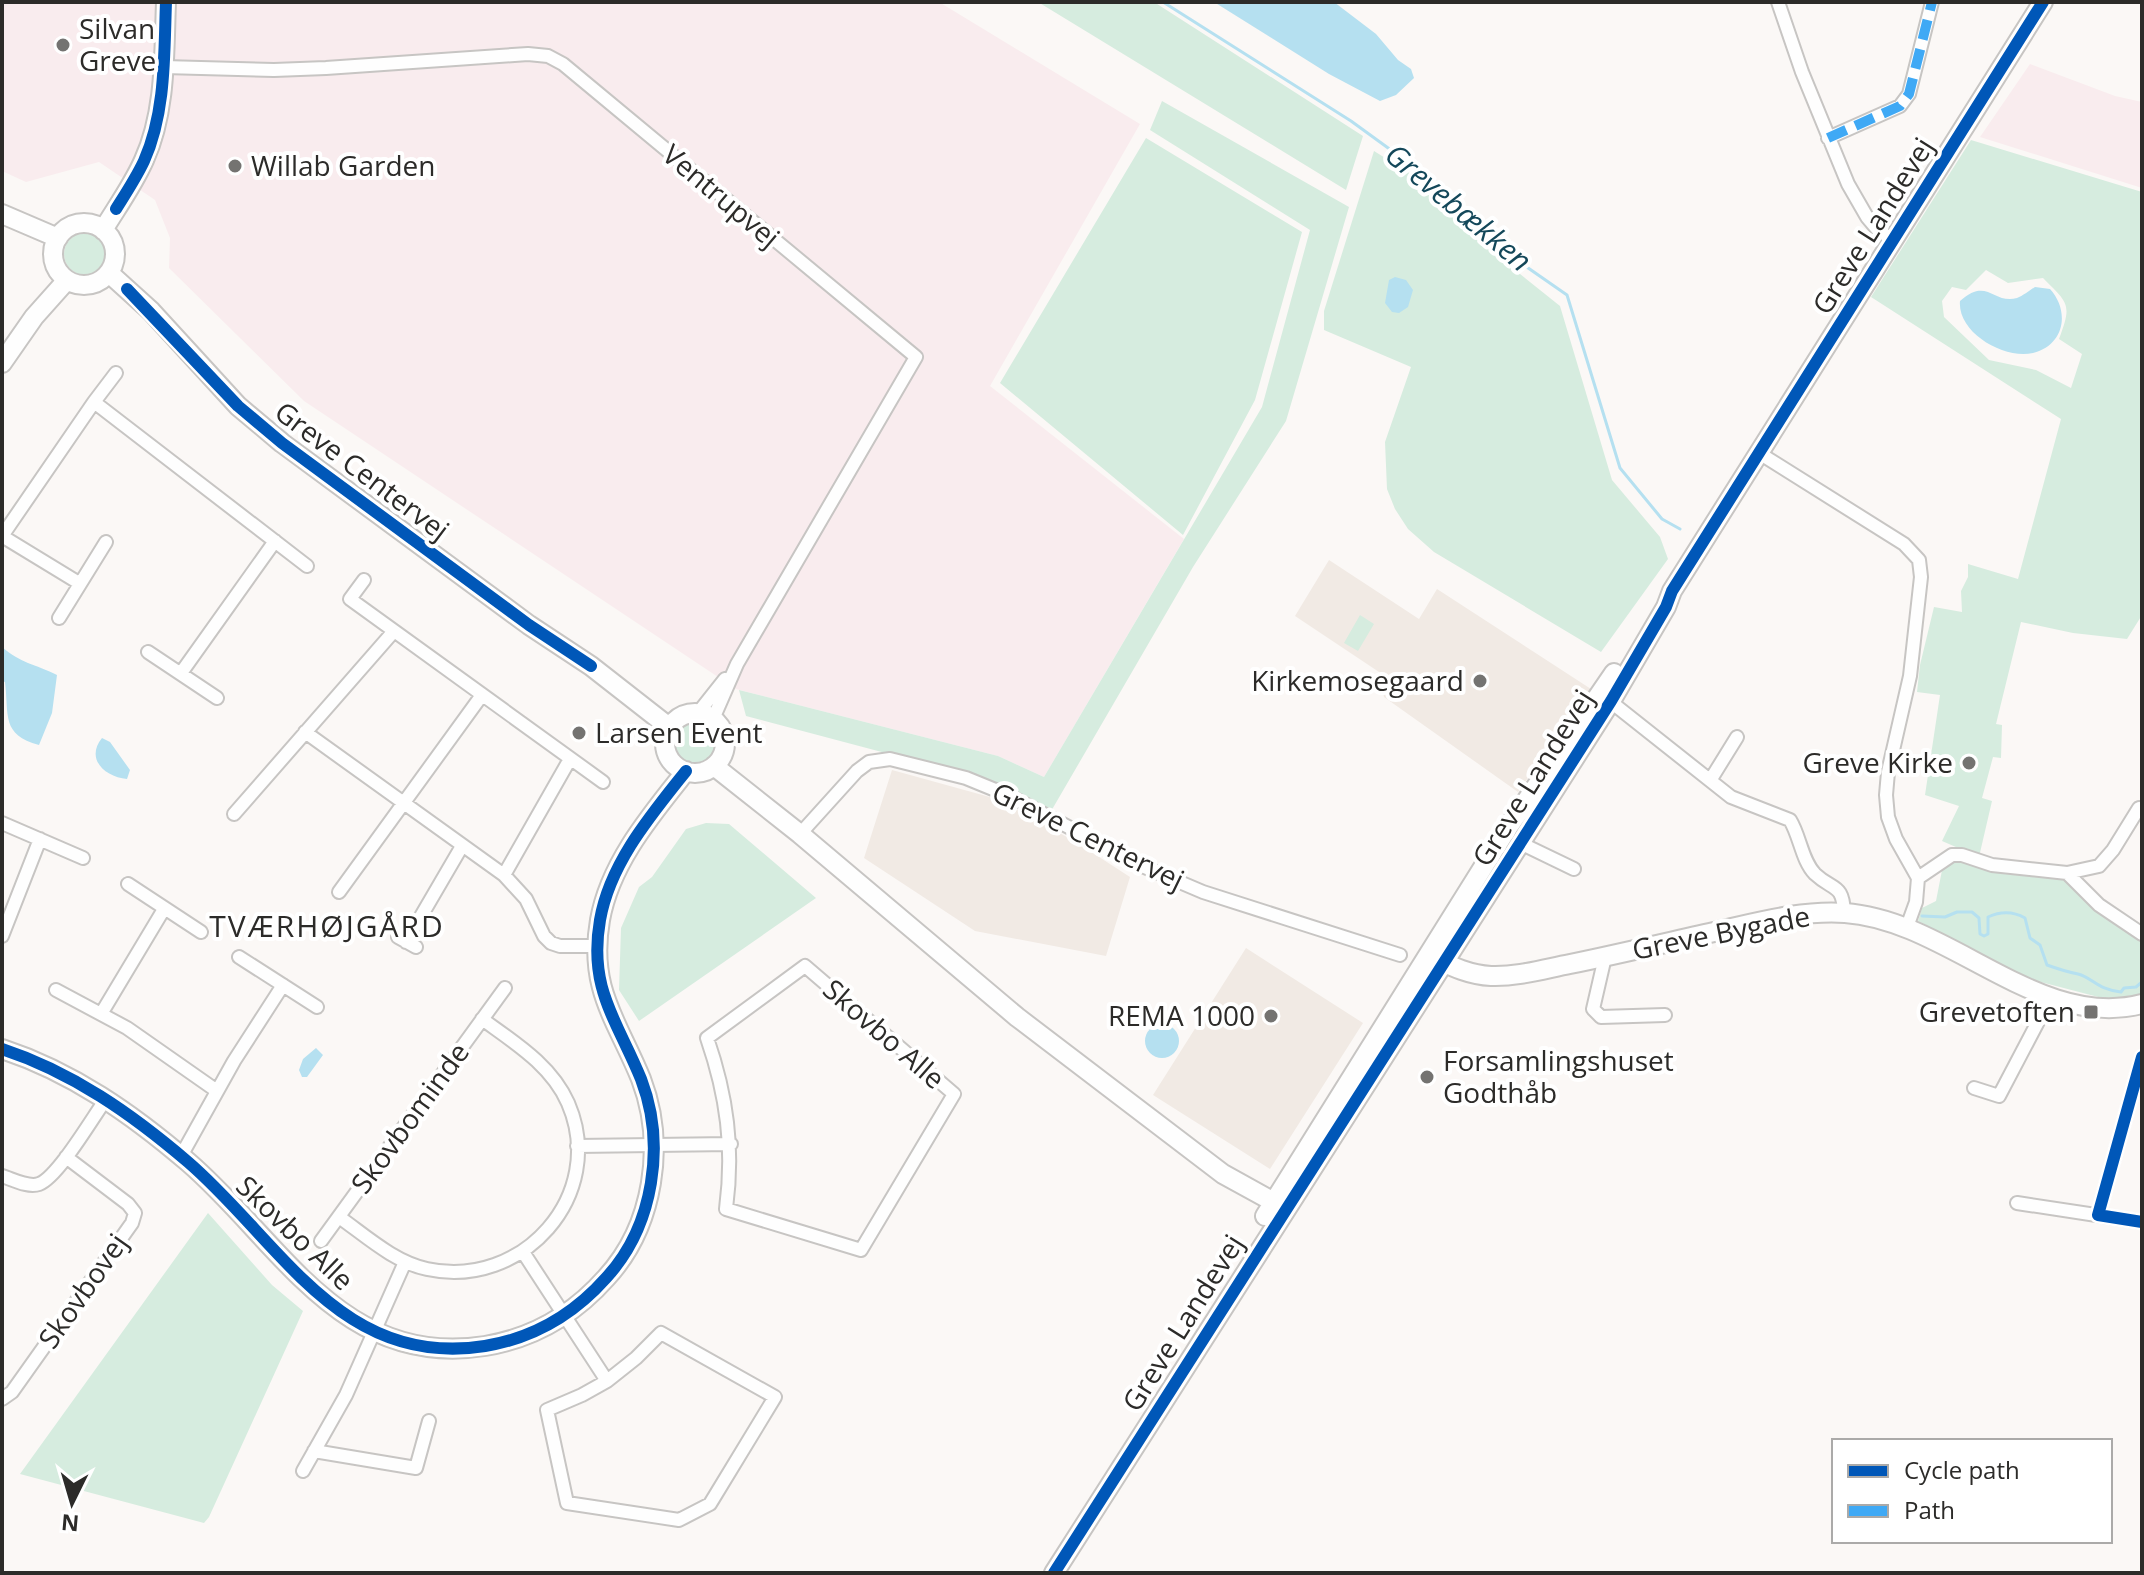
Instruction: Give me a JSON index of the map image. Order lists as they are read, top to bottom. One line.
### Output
{"streets":{"street":["Ventrupvej","Greve Landevej","Greve Centervej","Greve Bygade","Skovbo Alle","Skovbominde","Skovbovej"]},"crossings":[["Ventrupvej","Greve Centervej"],["Ventrupvej","Skovbo Alle"],["Greve Landevej","Greve Bygade"],["Greve Centervej","Skovbo Alle"]],"districts":["TVÆRHØJGÅRD"],"water":["Grevebækken"],"places":{"other":["Silvan Greve","Willab Garden","Kirkemosegaard","Larsen Event","Greve Kirke","REMA 1000","Forsamlingshuset Godthåb"],"transit":["Grevetoften"]},"legend":["Cycle path","Path"],"north":"bottom"}
